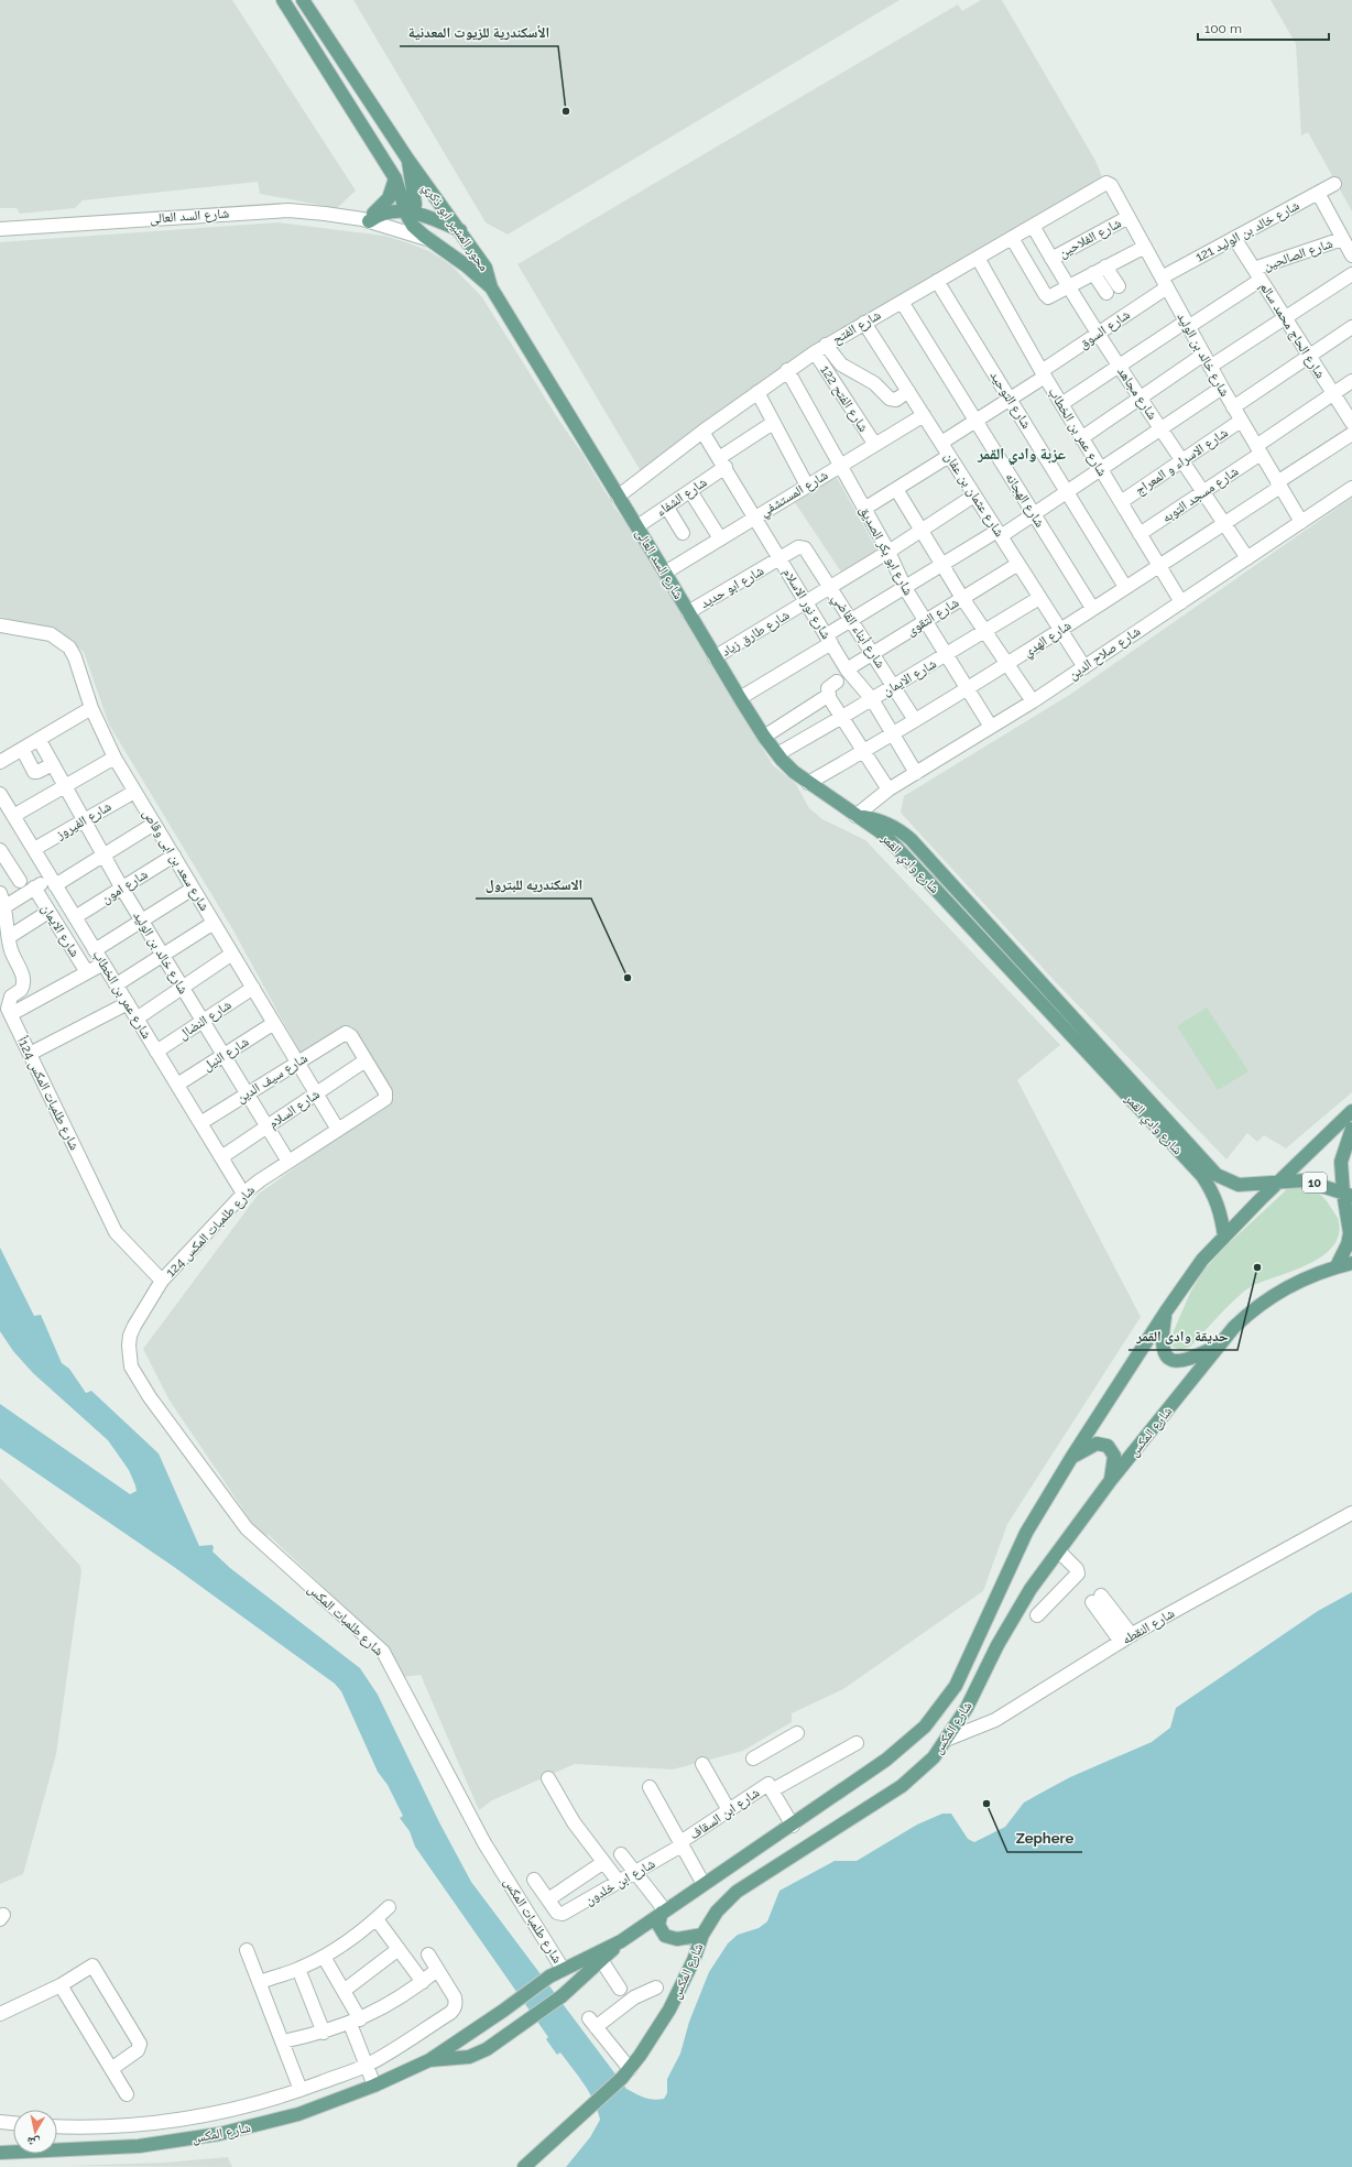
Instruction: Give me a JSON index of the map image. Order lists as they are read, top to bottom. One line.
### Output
{"streets":{"main road":["شارع السد العالى","محور المشير ابو ذكري","شارع وادي القمر","10","شارع المكس"],"street":["شارع خالد بن الوليد 121","شارع الفلاحين","شارع الصالحين","شارع الفتح","شارع السوق","شارع الحاج محمد سالم","شارع خالد بن الوليد","شارع مجاهد","شارع الفتح 122","شارع التوحيد","شارع عمر بن الخطاب","شارع الاسراء و المعراج","شارع المستشفي","شارع عثمان بن عفان","شارع مسجد التوبه","شارع الشفاء","شارع الهجانه","شارع ابو بكر الصديق","شارع ابو حديد","شارع نور الاسلام","شارع التقوى","شارع أبناء القاضي","شارع طارق زياد","شارع الهدي","شارع صلاح الدين","شارع الايمان","شارع الفيروز","شارع سعد بن ابى وقاص","شارع امون","شارع النضال","شارع النيل","شارع سيف الدين","شارع طلمبات المكس 124أ","شارع السلام","شارع طلمبات المكس 124","شارع طلمبات المكس","شارع النقطه","شارع ابن السقاف","شارع ابن خلدون"]},"crossings":[["شارع السد العالى","محور المشير ابو ذكري"],["شارع السد العالى","شارع الفتح"],["شارع السد العالى","شارع المستشفي"],["شارع السد العالى","شارع الشفاء"],["شارع السد العالى","شارع ابو حديد"],["شارع السد العالى","شارع طارق زياد"],["شارع السد العالى","شارع الهدي"],["شارع السد العالى","شارع صلاح الدين"],["شارع السد العالى","شارع الايمان"],["شارع السد العالى","شارع وادي القمر"],["شارع خالد بن الوليد 121","شارع السوق"],["شارع خالد بن الوليد 121","شارع الحاج محمد سالم"],["شارع خالد بن الوليد 121","شارع خالد بن الوليد"],["شارع الفلاحين","شارع خالد بن الوليد"],["شارع الفلاحين","شارع مجاهد"],["شارع الصالحين","شارع الحاج محمد سالم"],["شارع الصالحين","شارع خالد بن الوليد"],["شارع الصالحين","شارع مجاهد"],["شارع الصالحين","شارع عمر بن الخطاب"],["شارع الفتح","شارع خالد بن الوليد"],["شارع الفتح","شارع مجاهد"],["شارع الفتح","شارع الفتح 122"],["شارع الفتح","شارع التوحيد"],["شارع الفتح","شارع عمر بن الخطاب"],["شارع الفتح","شارع عثمان بن عفان"],["شارع الفتح","شارع الهجانه"],["شارع الفتح","شارع ابو بكر الصديق"],["شارع الفتح","شارع نور الاسلام"],["شارع السوق","شارع خالد بن الوليد"],["شارع السوق","شارع مجاهد"],["شارع السوق","شارع التوحيد"],["شارع السوق","شارع عمر بن الخطاب"],["شارع السوق","شارع عثمان بن عفان"],["شارع السوق","شارع الهجانه"],["شارع الحاج محمد سالم","شارع مسجد التوبه"],["شارع خالد بن الوليد","شارع الاسراء و المعراج"],["شارع خالد بن الوليد","شارع مسجد التوبه"],["شارع خالد بن الوليد","شارع الهدي"],["شارع خالد بن الوليد","شارع صلاح الدين"],["شارع خالد بن الوليد","شارع الفيروز"],["شارع خالد بن الوليد","شارع امون"],["شارع خالد بن الوليد","شارع النضال"],["شارع خالد بن الوليد","شارع النيل"],["شارع خالد بن الوليد","شارع سيف الدين"],["شارع خالد بن الوليد","شارع السلام"],["شارع خالد بن الوليد","شارع طلمبات المكس 124"],["شارع مجاهد","شارع الاسراء و المعراج"],["شارع مجاهد","شارع مسجد التوبه"],["شارع مجاهد","شارع الهدي"],["شارع مجاهد","شارع صلاح الدين"],["شارع الفتح 122","شارع المستشفي"],["شارع التوحيد","شارع الهدي"],["شارع عمر بن الخطاب","شارع الاسراء و المعراج"],["شارع عمر بن الخطاب","شارع مسجد التوبه"],["شارع عمر بن الخطاب","شارع الهدي"],["شارع عمر بن الخطاب","شارع صلاح الدين"],["شارع عمر بن الخطاب","شارع الفيروز"],["شارع عمر بن الخطاب","شارع امون"],["شارع عمر بن الخطاب","شارع النضال"],["شارع عمر بن الخطاب","شارع النيل"],["شارع عمر بن الخطاب","شارع سيف الدين"],["شارع عمر بن الخطاب","شارع السلام"],["شارع عمر بن الخطاب","شارع طلمبات المكس 124"],["شارع المستشفي","شارع عثمان بن عفان"],["شارع المستشفي","شارع ابو بكر الصديق"],["شارع المستشفي","شارع نور الاسلام"],["شارع عثمان بن عفان","شارع التقوى"],["شارع عثمان بن عفان","شارع طارق زياد"],["شارع عثمان بن عفان","شارع الهدي"],["شارع عثمان بن عفان","شارع صلاح الدين"],["شارع عثمان بن عفان","شارع الايمان"],["شارع الشفاء","شارع نور الاسلام"],["شارع الهجانه","شارع الهدي"],["شارع ابو بكر الصديق","شارع التقوى"],["شارع ابو بكر الصديق","شارع طارق زياد"],["شارع ابو بكر الصديق","شارع الهدي"],["شارع ابو بكر الصديق","شارع صلاح الدين"],["شارع ابو بكر الصديق","شارع الايمان"],["شارع ابو حديد","شارع نور الاسلام"],["شارع ابو حديد","شارع أبناء القاضي"],["شارع ابو حديد","شارع طارق زياد"],["شارع نور الاسلام","شارع التقوى"],["شارع نور الاسلام","شارع طارق زياد"],["شارع نور الاسلام","شارع الهدي"],["شارع نور الاسلام","شارع صلاح الدين"],["شارع نور الاسلام","شارع الايمان"],["شارع التقوى","شارع أبناء القاضي"],["شارع أبناء القاضي","شارع طارق زياد"],["شارع أبناء القاضي","شارع الهدي"],["شارع أبناء القاضي","شارع الايمان"],["شارع صلاح الدين","شارع وادي القمر"],["شارع الفيروز","شارع سعد بن ابى وقاص"],["شارع سعد بن ابى وقاص","شارع امون"],["شارع سعد بن ابى وقاص","شارع النضال"],["شارع سعد بن ابى وقاص","شارع النيل"],["شارع سعد بن ابى وقاص","شارع سيف الدين"],["شارع سعد بن ابى وقاص","شارع السلام"],["شارع سعد بن ابى وقاص","شارع طلمبات المكس 124"],["شارع وادي القمر","10"],["شارع وادي القمر","شارع المكس"],["شارع سيف الدين","شارع السلام"],["شارع سيف الدين","شارع طلمبات المكس 124"],["شارع طلمبات المكس 124أ","شارع طلمبات المكس 124"],["شارع السلام","شارع طلمبات المكس 124"],["10","شارع المكس"],["شارع طلمبات المكس 124","شارع طلمبات المكس"],["شارع المكس","شارع طلمبات المكس"],["شارع المكس","شارع النقطه"],["شارع ابن السقاف","شارع ابن خلدون"]],"districts":["عزبة وادي القمر"],"places":["الأسكندرية للزيوت المعدنية","الاسكندريه للبترول","حديقة وادى القمر","Zephere"],"scale_bar":"100 m","north":"bottom"}
